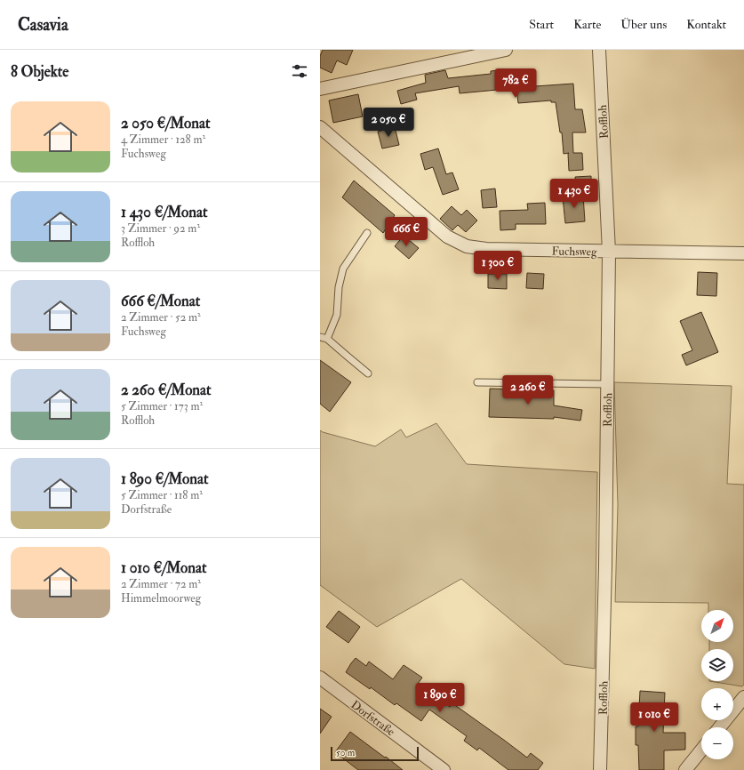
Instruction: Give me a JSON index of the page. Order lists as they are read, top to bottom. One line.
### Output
{"streets":{"street":["Roffloh","Fuchsweg","Dorfstraße"]},"crossings":[["Roffloh","Fuchsweg"]],"scale_bar":"50 m","north":"top right","page":{"header":"Casavia","nav":["Start","Karte","Über uns","Kontakt"],"heading":"8 Objekte","price":["782 €","2 050 €","1 430 €","666 €","1 300 €","2 260 €","1 890 €","1 010 €"],"list":[{"name":"2 050 €/Monat","note":"4 Zimmer · 128 m² · Fuchsweg"},{"name":"1 430 €/Monat","note":"3 Zimmer · 92 m² · Roffloh"},{"name":"666 €/Monat","note":"2 Zimmer · 52 m² · Fuchsweg"},{"name":"2 260 €/Monat","note":"5 Zimmer · 173 m² · Roffloh"},{"name":"1 890 €/Monat","note":"5 Zimmer · 118 m² · Dorfstraße"},{"name":"1 010 €/Monat","note":"2 Zimmer · 72 m² · Himmelmoorweg"}],"map_buttons":["+","−"],"scale":"50 m"}}
